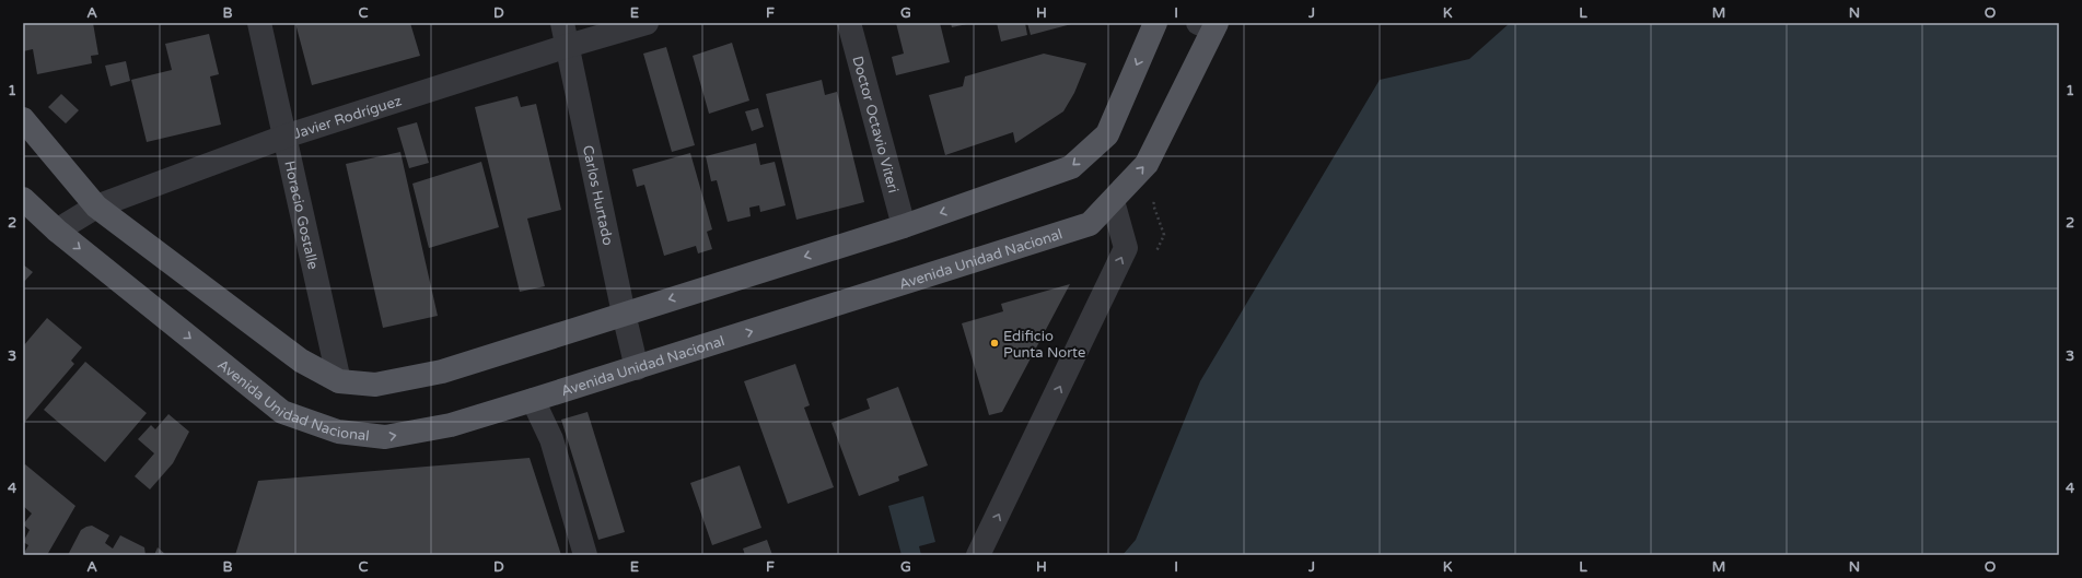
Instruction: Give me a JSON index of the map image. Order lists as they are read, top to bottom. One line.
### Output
{"streets":{"main road":["Avenida Unidad Nacional"],"street":["Javier Rodríguez","Doctor Octavio Viteri","Carlos Hurtado","Horacio Gostalle"]},"crossings":[["Javier Rodríguez","Carlos Hurtado"],["Javier Rodríguez","Horacio Gostalle"],["Javier Rodríguez","Avenida Unidad Nacional"],["Carlos Hurtado","Avenida Unidad Nacional"]],"places":["Edificio Punta Norte"],"grid":{"columns":["A","B","C","D","E","F","G","H","I","J","K","L","M","N","O"],"rows":["1","2","3","4"]}}
